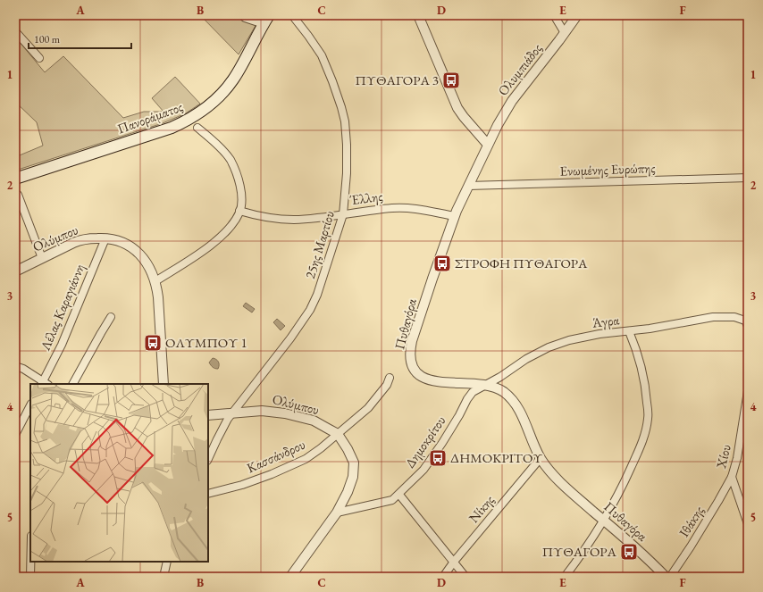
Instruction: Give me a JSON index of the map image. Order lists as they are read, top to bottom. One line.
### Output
{"streets":{"main road":["Πανοράματος"],"street":["Ολυμπιάδος","Ενωμένης Ευρώπης","Έλλης","Ολύμπου","25ης Μαρτίου","Λέλας Καραγιάννη","Άγρα","Πυθαγόρα","Δημοκρίτου","Κασσάνδρου","Χίου","Νίκης","Ιθάκης"]},"crossings":[["Ολυμπιάδος","Πυθαγόρα"],["Ενωμένης Ευρώπης","Πυθαγόρα"],["Έλλης","25ης Μαρτίου"],["Έλλης","Πυθαγόρα"],["Ολύμπου","25ης Μαρτίου"],["Ολύμπου","Λέλας Καραγιάννη"],["Ολύμπου","Δημοκρίτου"],["Ολύμπου","Κασσάνδρου"],["Άγρα","Πυθαγόρα"],["Άγρα","Δημοκρίτου"],["Πυθαγόρα","Δημοκρίτου"],["Πυθαγόρα","Νίκης"],["Χίου","Ιθάκης"]],"places":{"bus stop":["ΠΥΘΑΓΟΡΑ 3","ΣΤΡΟΦΗ ΠΥΘΑΓΟΡΑ","ΟΛΥΜΠΟΥ 1","ΔΗΜΟΚΡΙΤΟΥ","ΠΥΘΑΓΟΡΑ"]},"scale_bar":"100 m","grid":{"columns":["A","B","C","D","E","F"],"rows":["1","2","3","4","5"]}}
